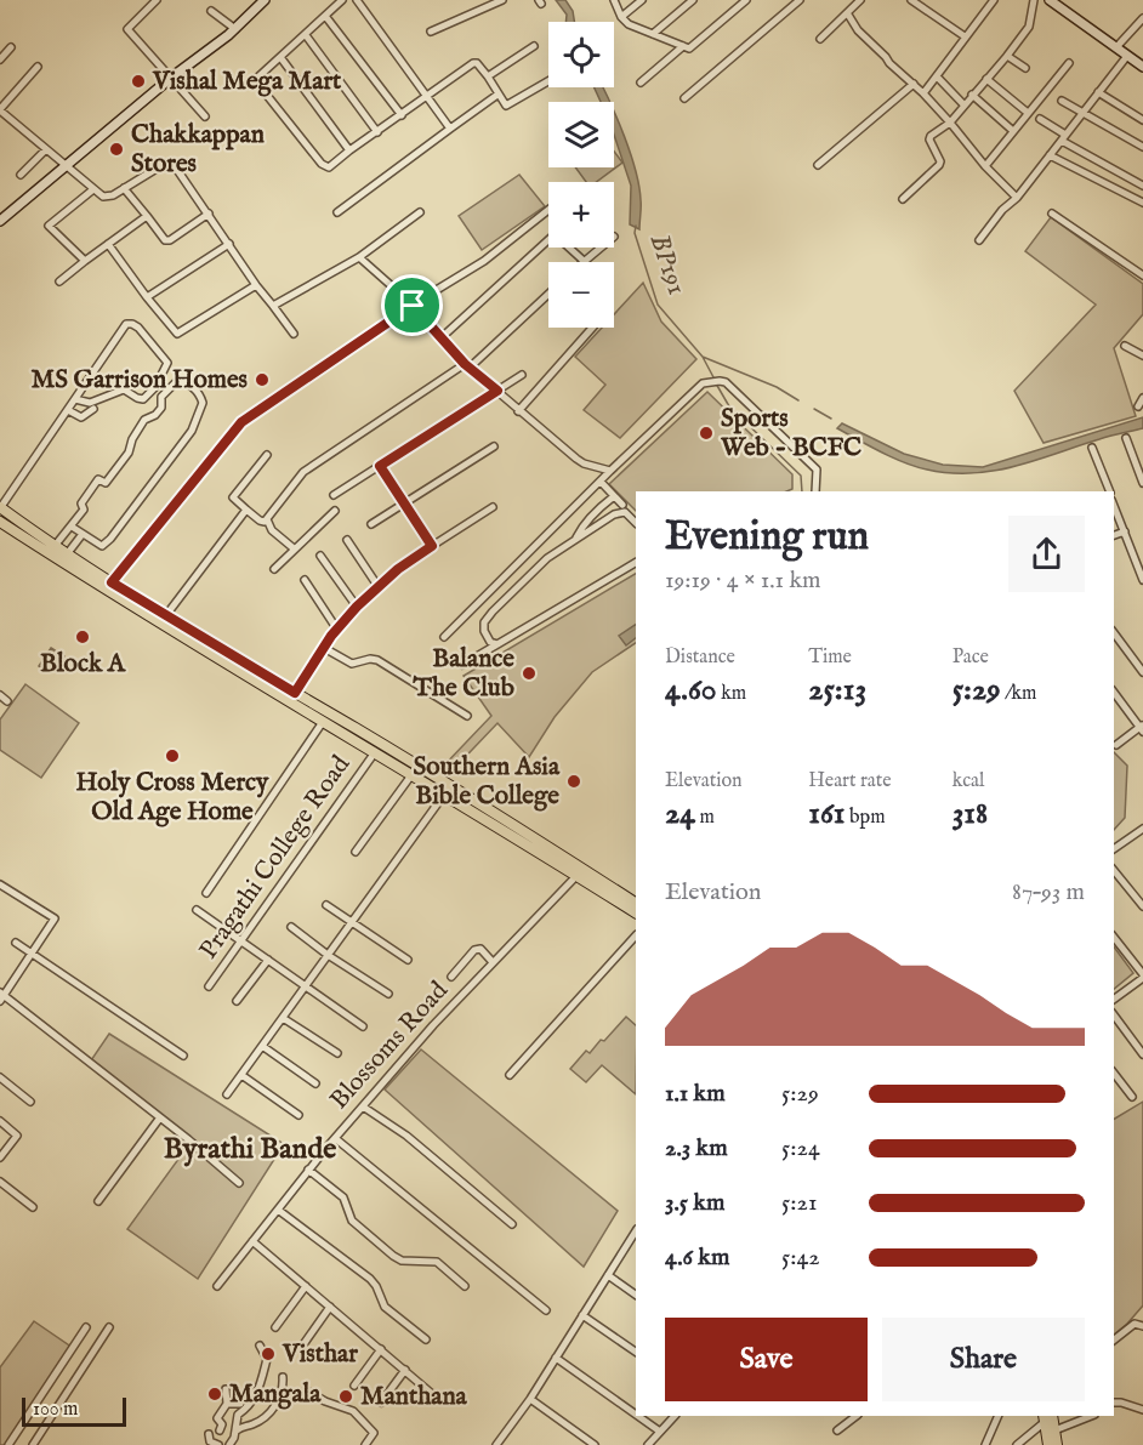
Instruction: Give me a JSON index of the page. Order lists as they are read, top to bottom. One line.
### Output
{"streets":{"street":["Pragathi College Road","Blossoms Road"]},"districts":["Byrathi Bande"],"water":["BP191"],"places":["Vishal Mega Mart","Chakkappan Stores","MS Garrison Homes","Sports Web - BCFC","Block A","Balance The Club","Holy Cross Mercy Old Age Home","Southern Asia Bible College","Visthar","Mangala","Manthana"],"scale_bar":"100 m","page":{"map_buttons":["+","−"],"heading":["Evening run","19:19 · 4 × 1.1 km"],"stats":[["Distance","4.60 km"],["Time","25:13"],["Pace","5:29 /km"],["Elevation","24 m"],["Heart rate","161 bpm"],["kcal","318"]],"chart":["Elevation","87–93 m"],"list":[{"name":"1.1 km","note":"5:29"},{"name":"2.3 km","note":"5:24"},{"name":"3.5 km","note":"5:21"},{"name":"4.6 km","note":"5:42"}],"buttons":["Save","Share"],"scale":"100 m"}}
